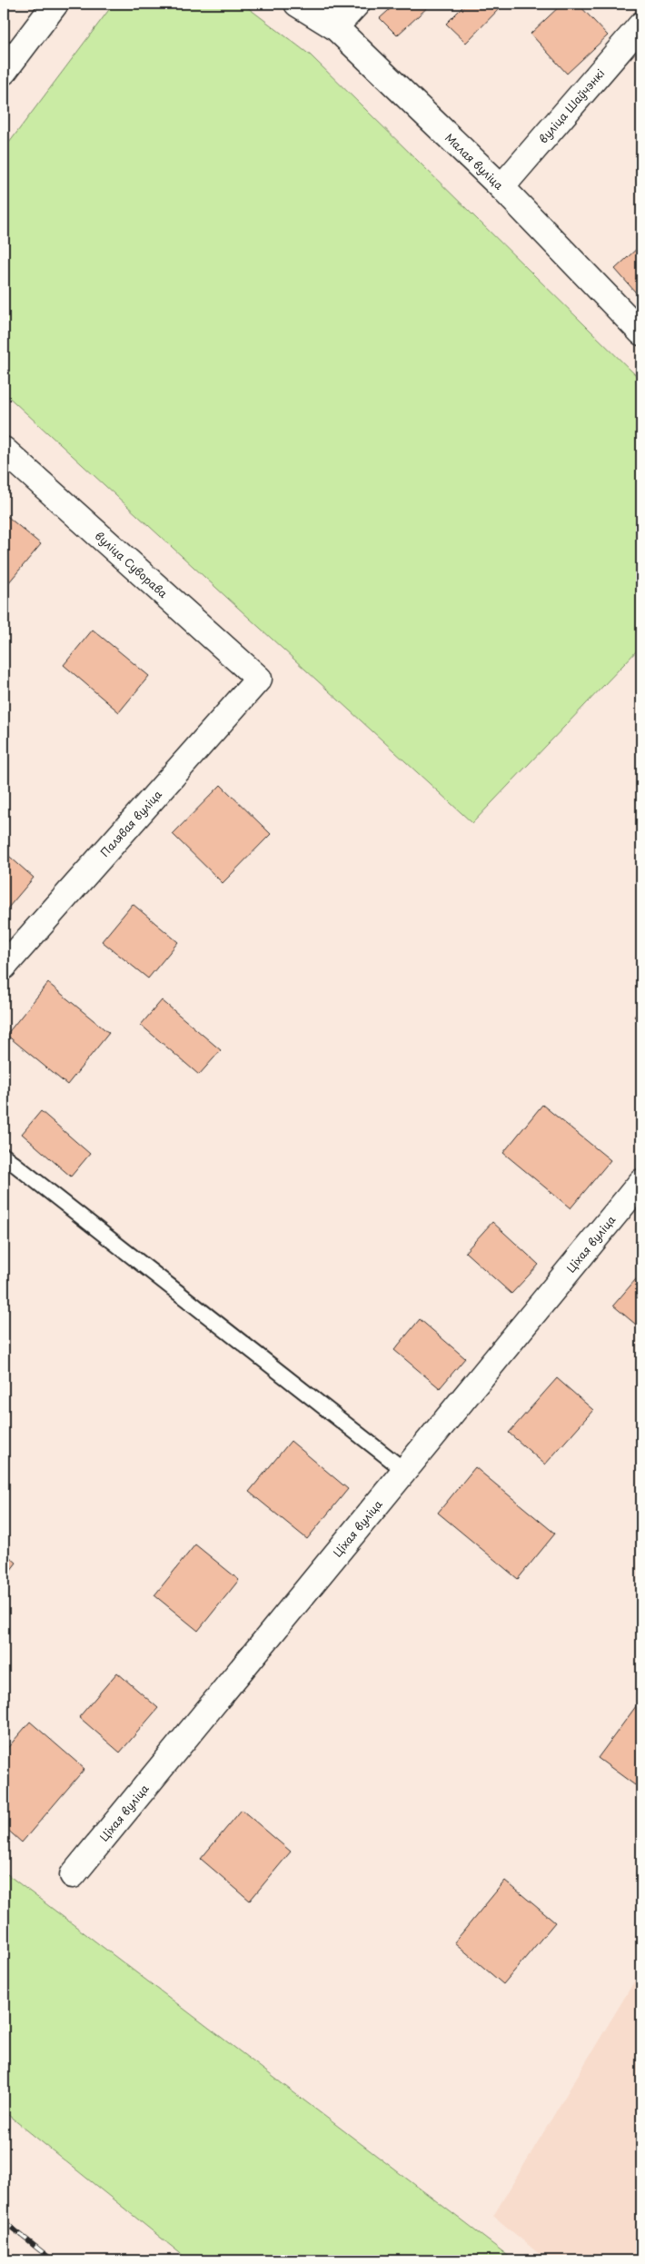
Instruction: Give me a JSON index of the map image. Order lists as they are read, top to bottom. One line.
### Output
{"streets":{"street":["вуліца Шаўчэнкі","Малая вуліца","вуліца Суворава","Палявая вуліца","Ціхая вуліца"]},"crossings":[["вуліца Шаўчэнкі","Малая вуліца"],["вуліца Суворава","Палявая вуліца"]]}
